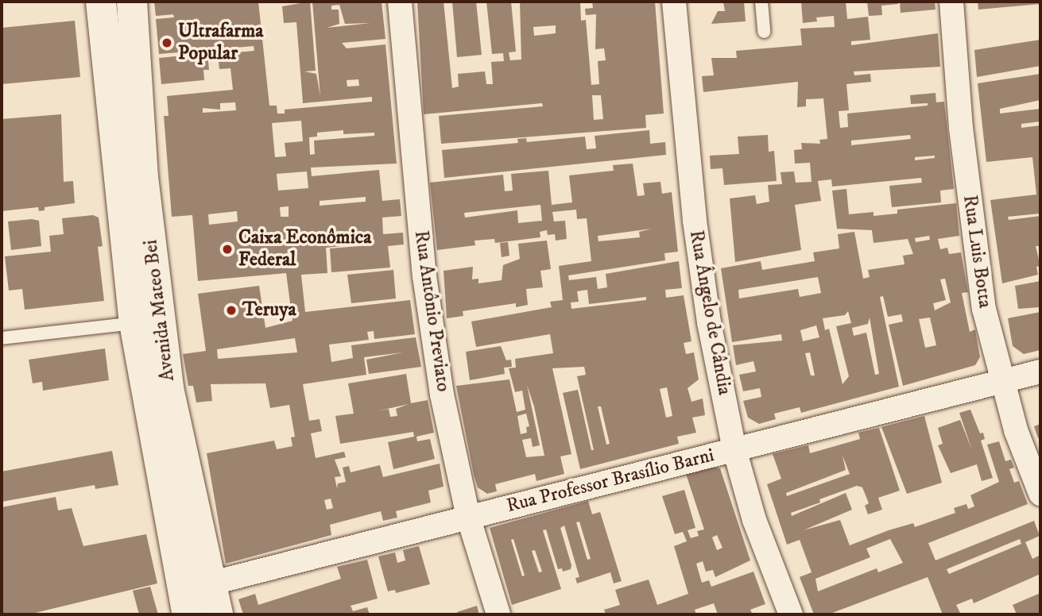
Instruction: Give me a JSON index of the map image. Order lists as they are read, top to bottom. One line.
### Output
{"streets":{"main road":["Avenida Mateo Bei"],"street":["Rua Luis Botta","Rua Antônio Previato","Rua Ângelo de Cândia","Rua Professor Brasílio Barni"]},"crossings":[["Rua Luis Botta","Rua Professor Brasílio Barni"],["Avenida Mateo Bei","Rua Professor Brasílio Barni"],["Rua Antônio Previato","Rua Professor Brasílio Barni"],["Rua Ângelo de Cândia","Rua Professor Brasílio Barni"]],"places":["Ultrafarma Popular","Caixa Econômica Federal","Teruya"]}
